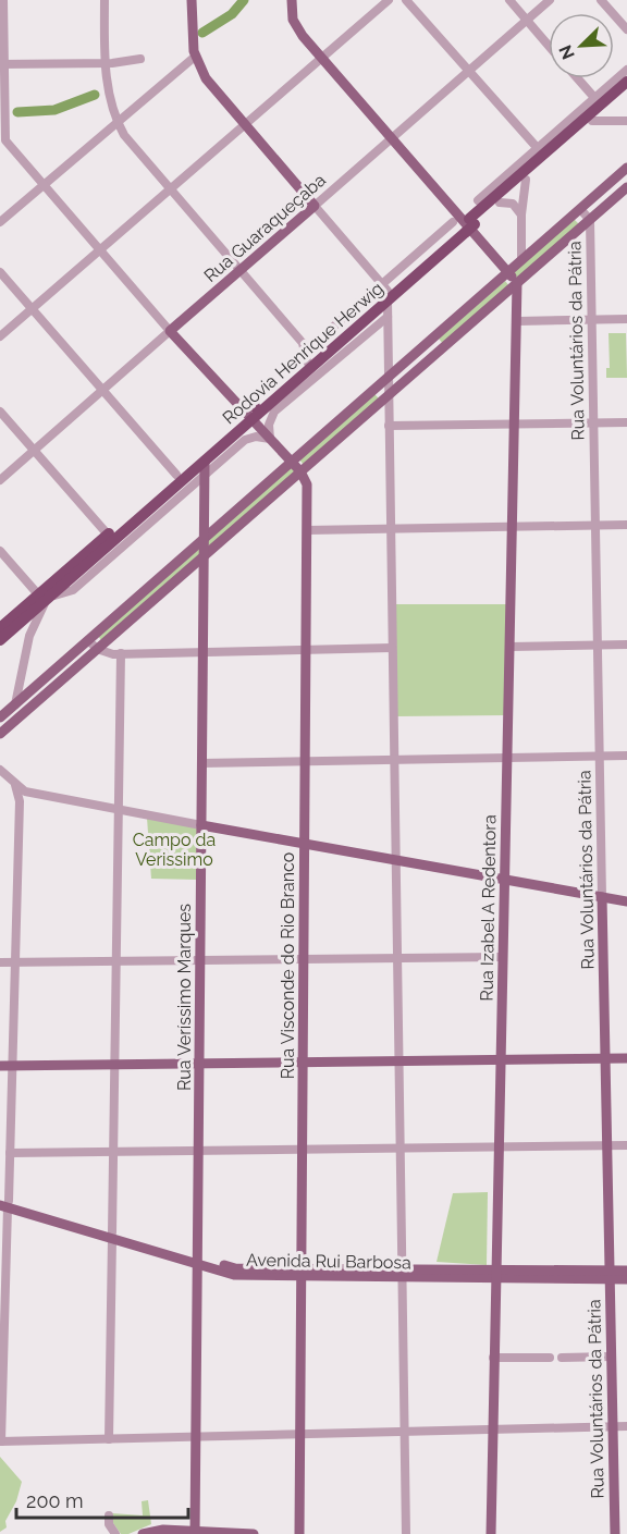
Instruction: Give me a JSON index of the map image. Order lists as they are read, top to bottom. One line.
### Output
{"streets":{"highway":["Rodovia Henrique Herwig"],"main road":["Rua Guaraqueçaba","Rua Voluntários da Pátria","Rua Izabel A Redentora","Rua Visconde do Rio Branco","Rua Veríssimo Marques","Avenida Rui Barbosa"]},"crossings":[["Rua Guaraqueçaba","Rua Visconde do Rio Branco"],["Rua Voluntários da Pátria","Avenida Rui Barbosa"],["Rodovia Henrique Herwig","Rua Visconde do Rio Branco"],["Rodovia Henrique Herwig","Rua Veríssimo Marques"],["Rua Izabel A Redentora","Avenida Rui Barbosa"],["Rua Visconde do Rio Branco","Avenida Rui Barbosa"],["Rua Veríssimo Marques","Avenida Rui Barbosa"]],"parks":["Campo da Verissimo"],"scale_bar":"200 m","north":"bottom left"}
